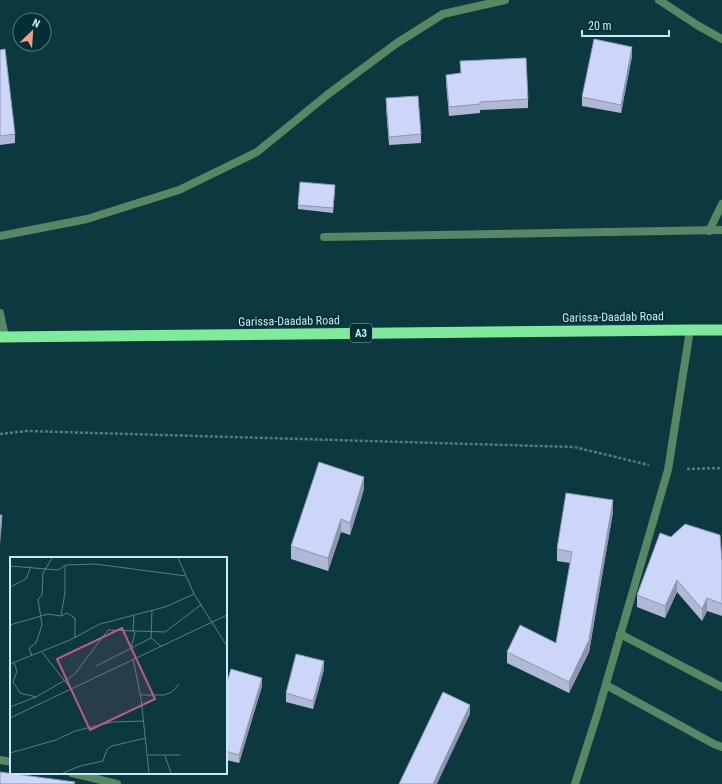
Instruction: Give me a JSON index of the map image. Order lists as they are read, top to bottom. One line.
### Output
{"streets":{"highway":["Garissa-Daadab Road","A3"]},"scale_bar":"20 m","north":"top right"}
